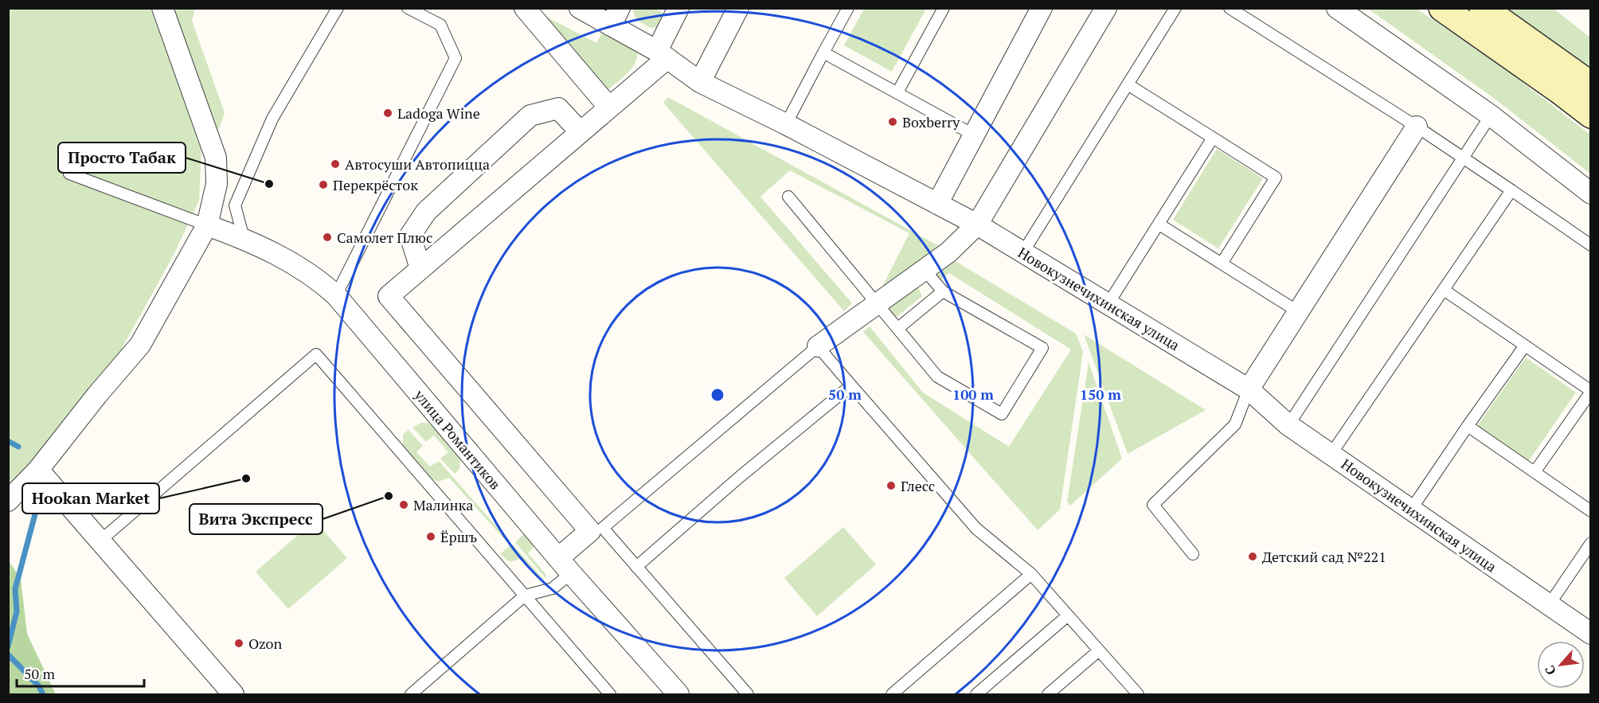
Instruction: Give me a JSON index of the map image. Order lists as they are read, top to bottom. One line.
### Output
{"streets":{"street":["Новокузнечихинская улица","улица Романтиков"]},"places":["Ladoga Wine","Boxberry","Автосуши Автопицца","Просто Табак","Перекрёсток","Самолет Плюс","Hookan Market","Глесс","Вита Экспресс","Малинка","Ёршъ","Детский сад №221","Ozon"],"scale_bar":"50 m","north":"bottom left","rings":["50 m","100 m","150 m"]}
